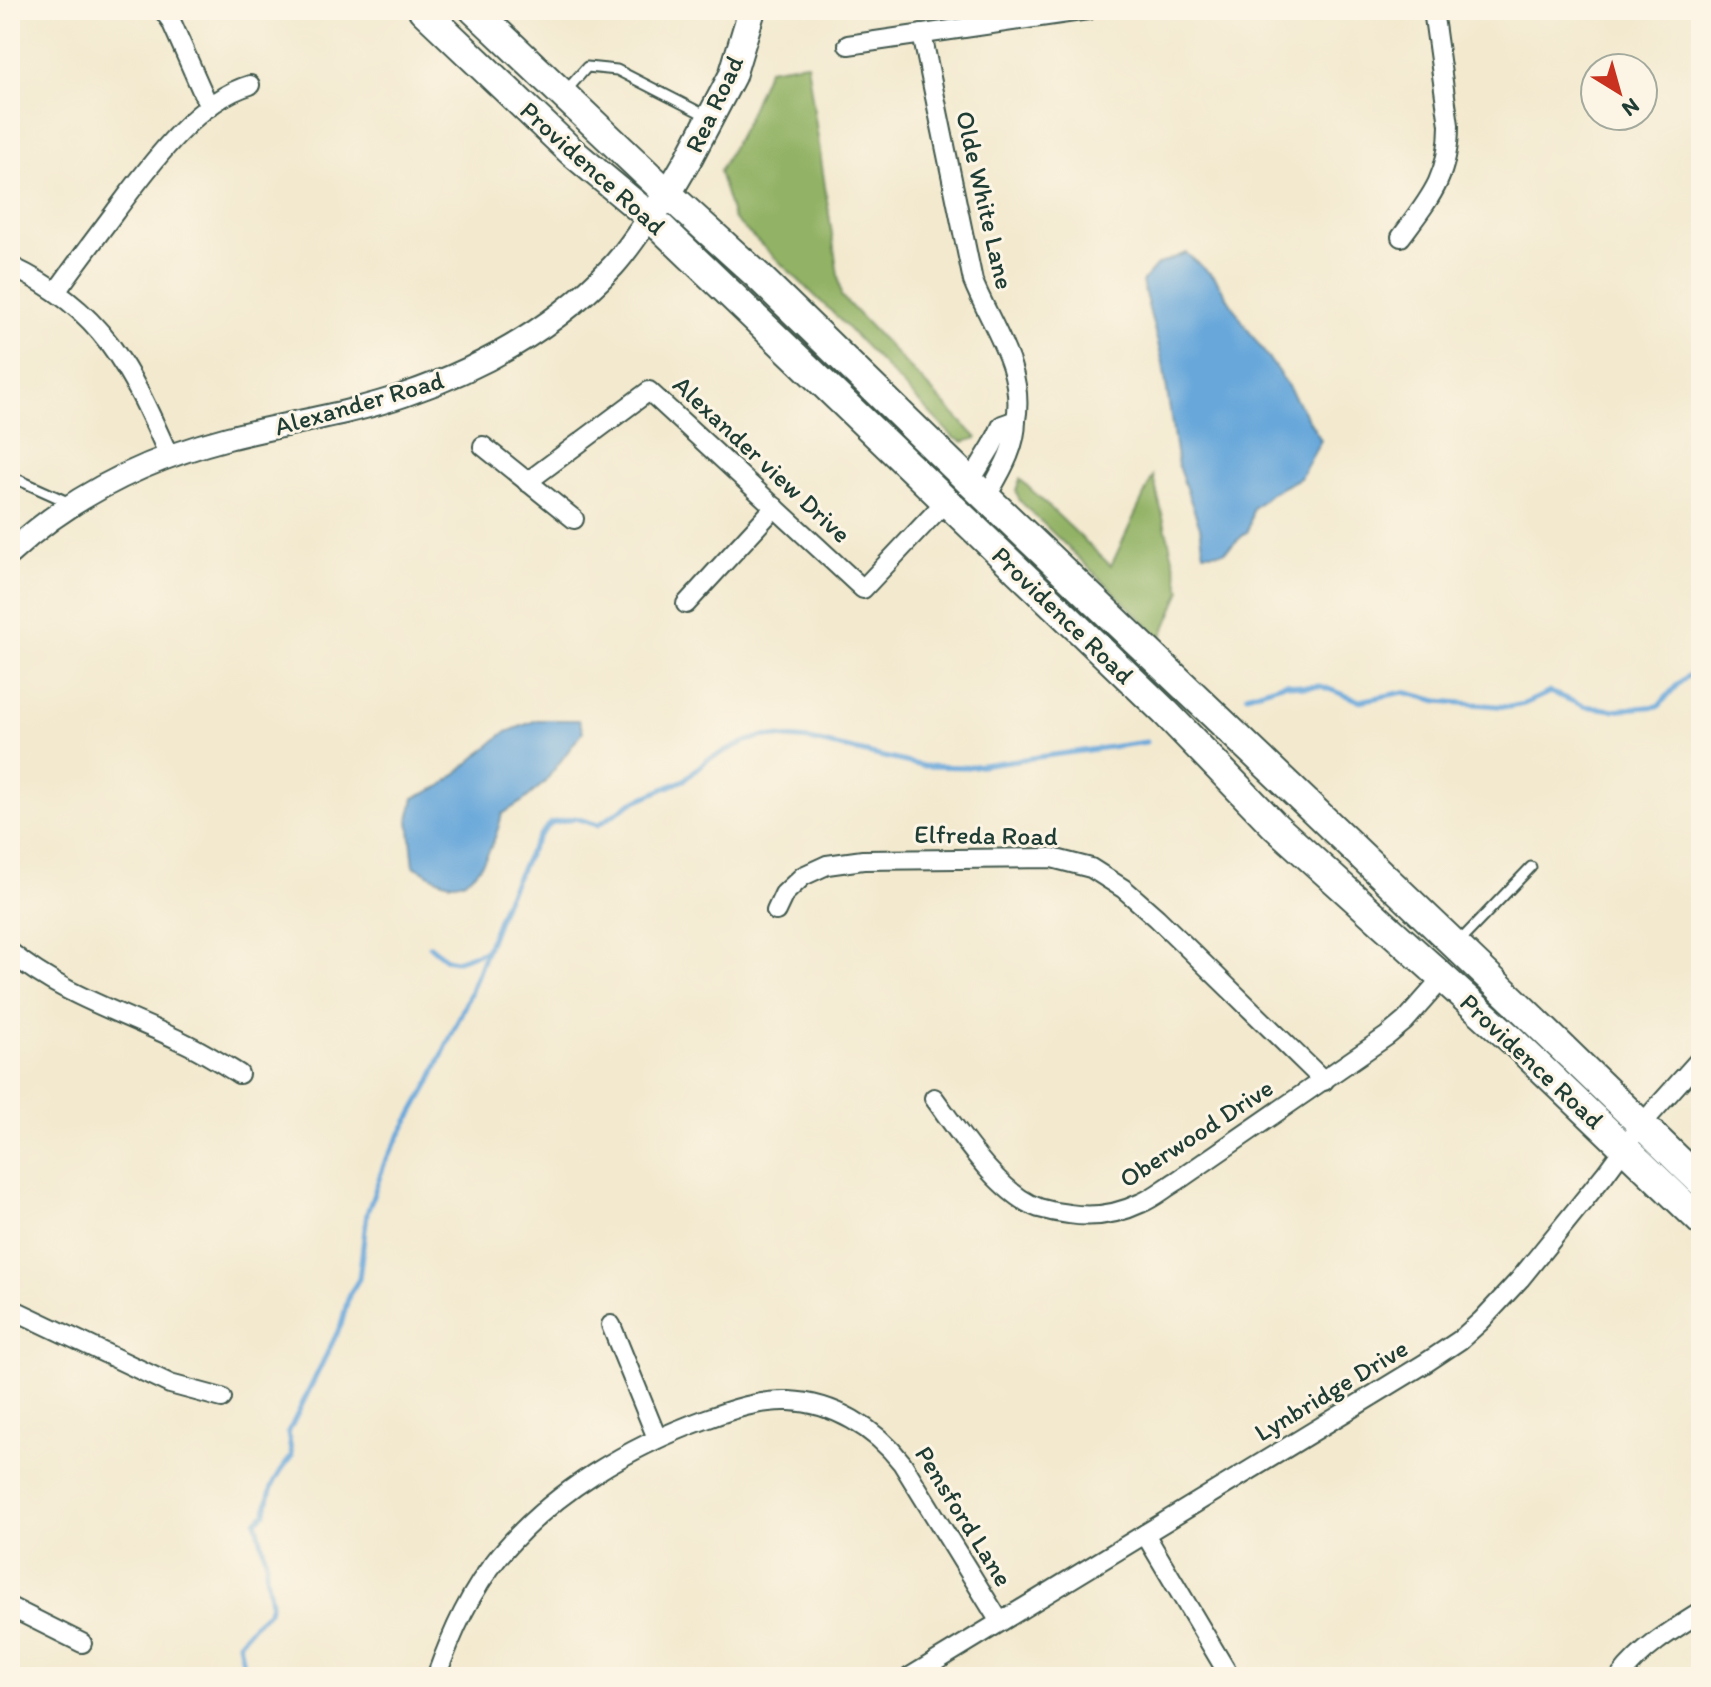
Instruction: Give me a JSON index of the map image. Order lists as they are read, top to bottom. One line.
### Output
{"streets":{"main road":["Rea Road","Providence Road","Alexander Road"],"street":["Olde White Lane","Alexander view Drive","Elfreda Road","Oberwood Drive","Lynbridge Drive","Pensford Lane"]},"crossings":[["Rea Road","Providence Road"],["Rea Road","Alexander Road"],["Providence Road","Olde White Lane"],["Providence Road","Alexander Road"],["Providence Road","Alexander view Drive"],["Providence Road","Oberwood Drive"],["Providence Road","Lynbridge Drive"],["Elfreda Road","Oberwood Drive"],["Lynbridge Drive","Pensford Lane"]],"north":"bottom right"}
